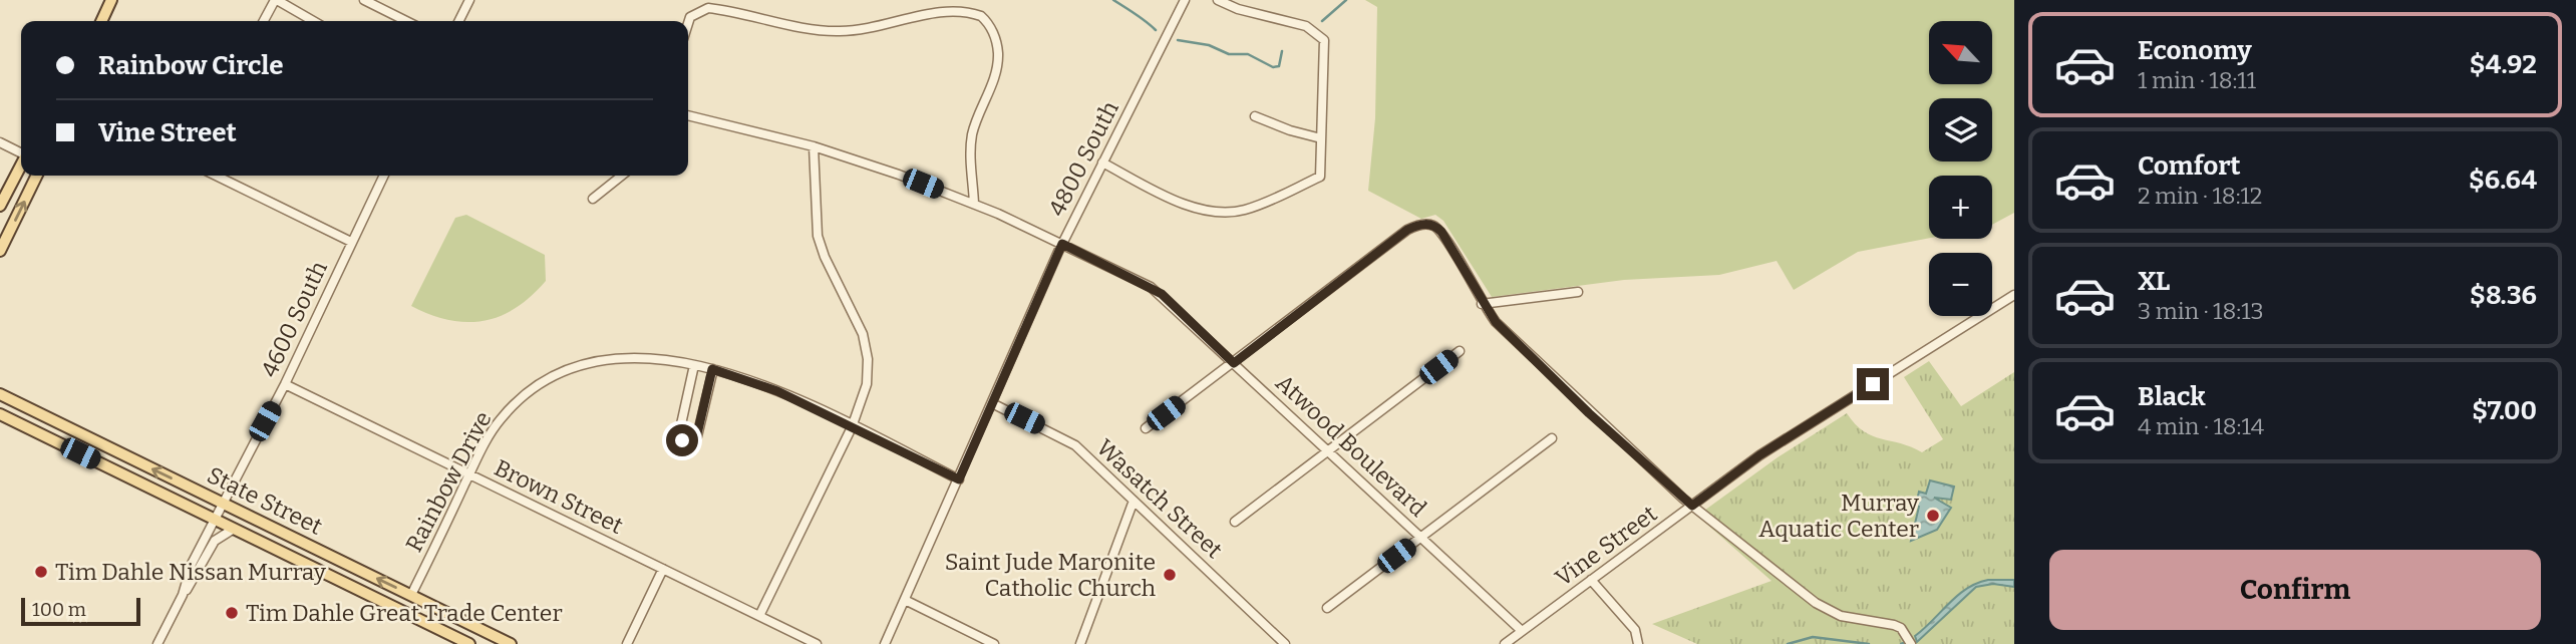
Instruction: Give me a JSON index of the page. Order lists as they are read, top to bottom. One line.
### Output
{"streets":{"main road":["State Street"],"street":["4800 South","4600 South","Atwood Boulevard","Rainbow Drive","Brown Street","Wasatch Street","Vine Street"]},"crossings":[["4800 South","Atwood Boulevard"],["4800 South","Rainbow Drive"],["4800 South","Wasatch Street"],["4600 South","Brown Street"],["4600 South","State Street"],["Atwood Boulevard","Vine Street"],["Rainbow Drive","Brown Street"],["Rainbow Drive","State Street"]],"places":["Murray Aquatic Center","Tim Dahle Nissan Murray","Saint Jude Maronite Catholic Church","Tim Dahle Great Trade Center"],"scale_bar":"100 m","north":"top left","page":{"list":[{"name":"Economy","note":"1 min · 18:11","value":"$4.92"},{"name":"Comfort","note":"2 min · 18:12","value":"$6.64"},{"name":"XL","note":"3 min · 18:13","value":"$8.36"},{"name":"Black","note":"4 min · 18:14","value":"$7.00"}],"map_buttons":["+","−"],"banner":["Rainbow Circle","Vine Street"],"buttons":"Confirm","scale":"100 m"}}
